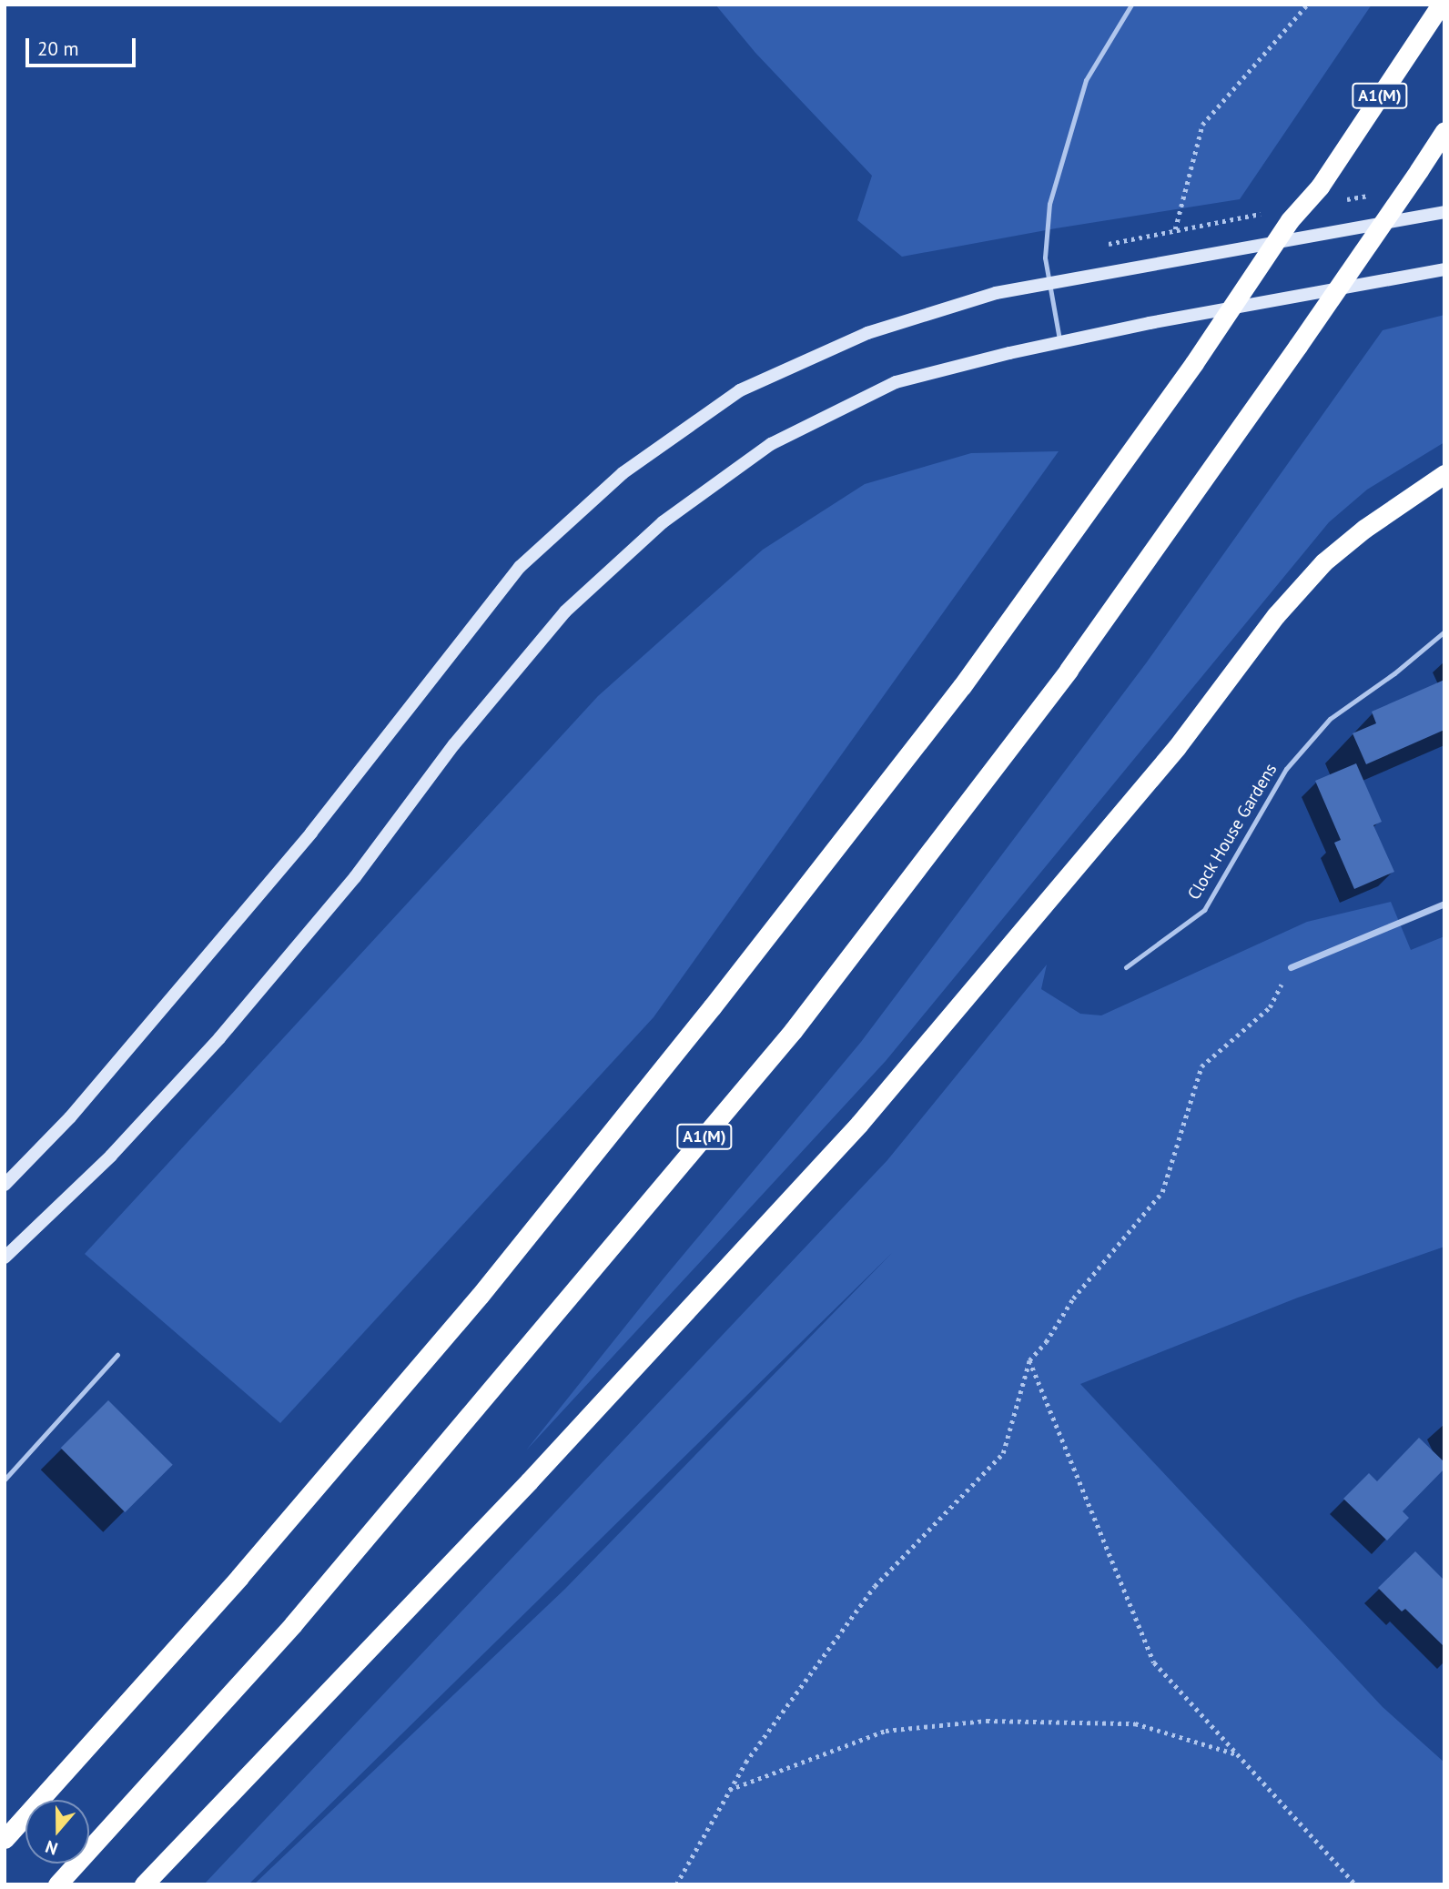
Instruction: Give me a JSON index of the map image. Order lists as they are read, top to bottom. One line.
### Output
{"streets":{"highway":["A1(M)"],"lane":["Clock House Gardens"]},"scale_bar":"20 m","north":"bottom"}
